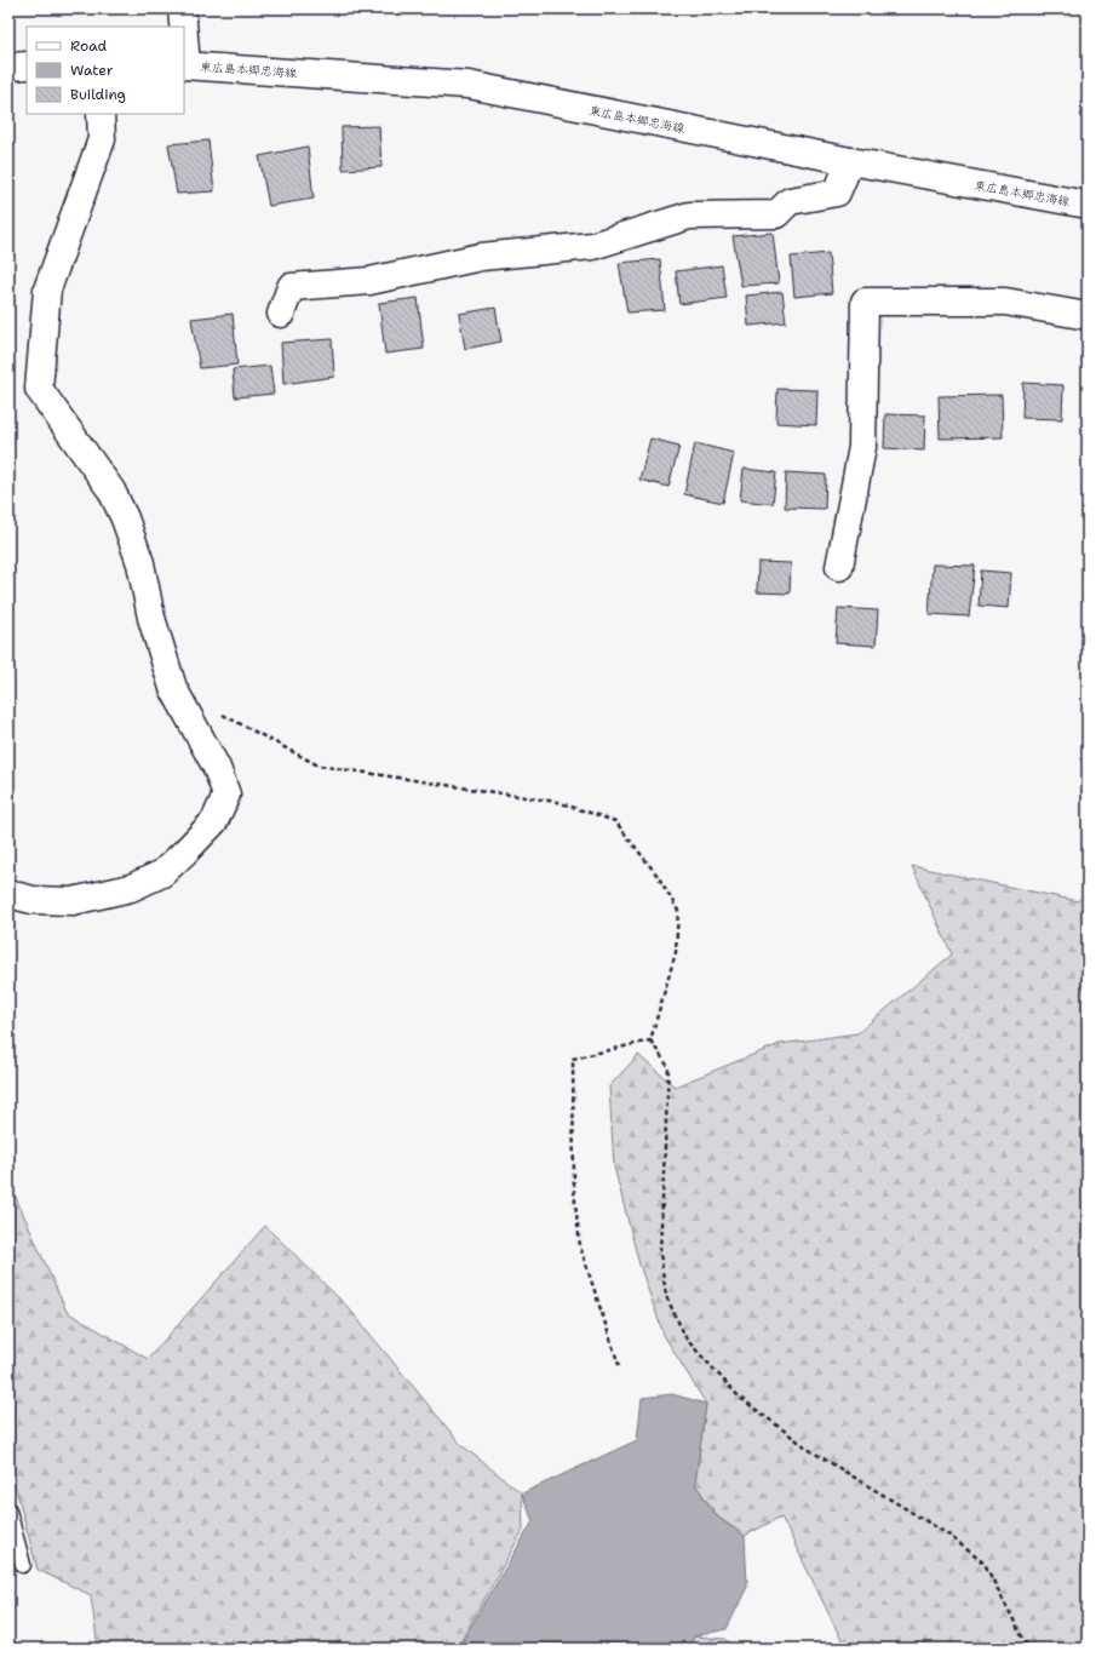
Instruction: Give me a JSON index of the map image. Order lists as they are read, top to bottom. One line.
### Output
{"streets":{"street":["東広島本郷忠海線"]},"legend":["Road","Water","Building"]}
